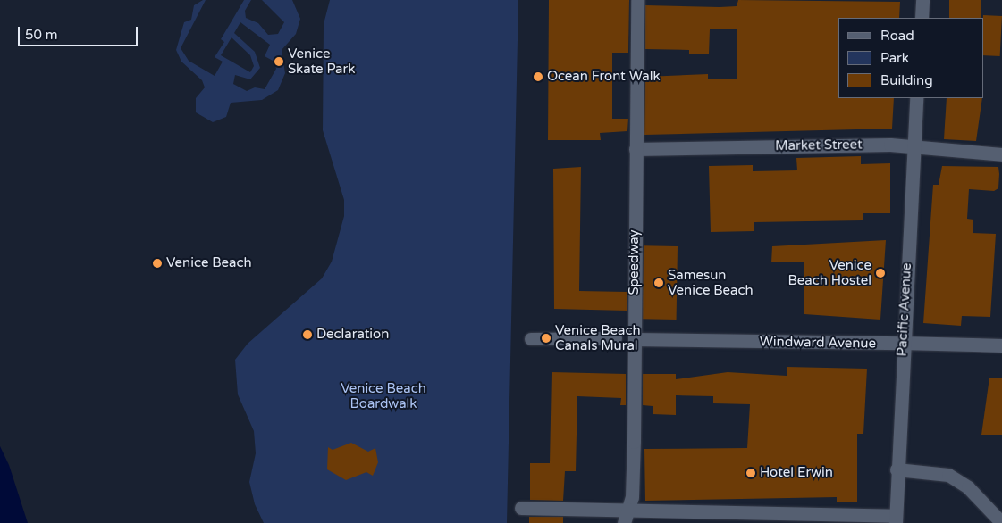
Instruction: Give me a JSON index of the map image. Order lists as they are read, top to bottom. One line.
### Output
{"streets":{"street":["Market Street","Speedway","Pacific Avenue","Windward Avenue"]},"crossings":[["Market Street","Speedway"],["Market Street","Pacific Avenue"],["Speedway","Windward Avenue"],["Pacific Avenue","Windward Avenue"]],"parks":["Venice Beach Boardwalk"],"places":["Venice Skate Park","Ocean Front Walk","Venice Beach","Venice Beach Hostel","Samesun Venice Beach","Declaration","Venice Beach Canals Mural","Hotel Erwin"],"legend":["Road","Park","Building"],"scale_bar":"50 m"}
